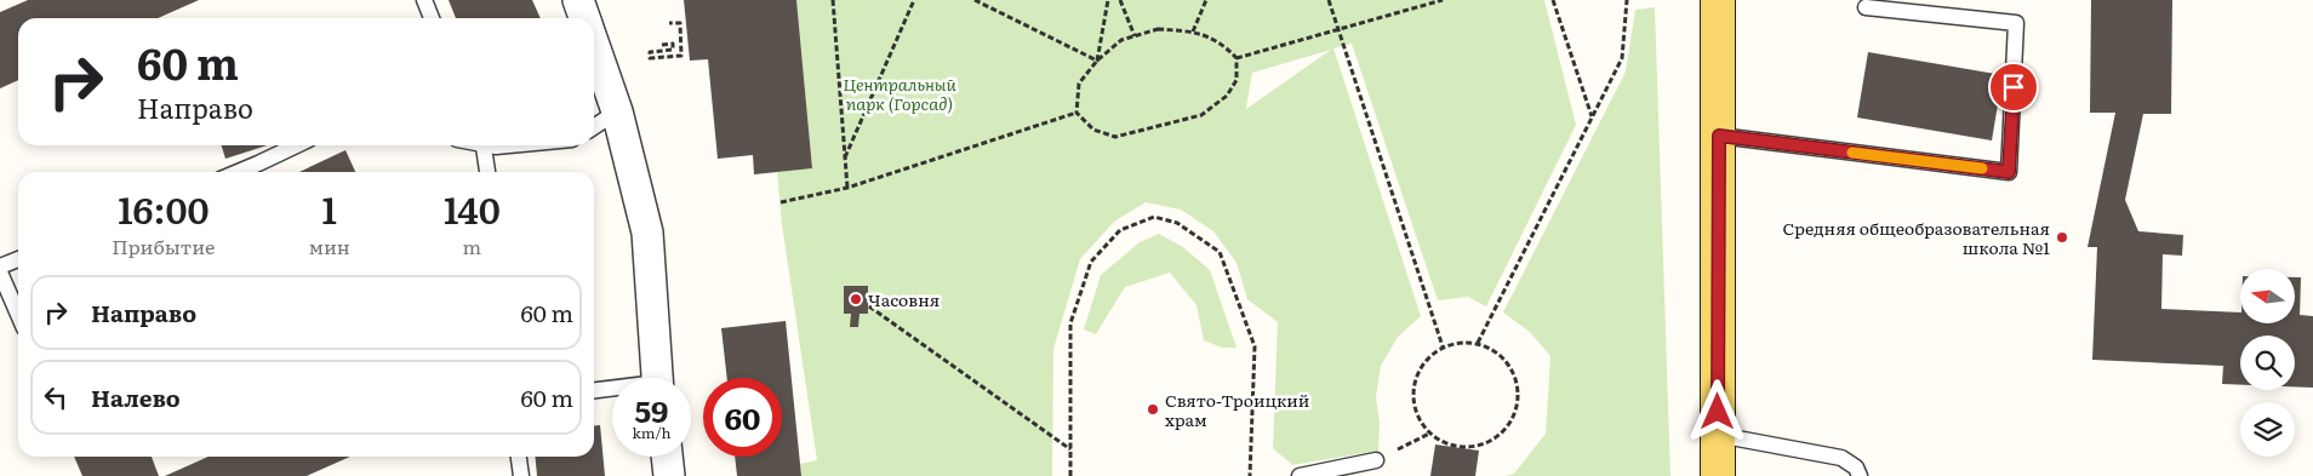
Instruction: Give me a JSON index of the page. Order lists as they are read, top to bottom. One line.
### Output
{"parks":["Центральный парк (Горсад)"],"places":["Средняя общеобразовательная школа №1","Часовня","Свято-Троицкий храм"],"north":"left","page":{"turn":["60 m","Направо"],"eta":["16:00","Прибытие","1","мин","140","m"],"list":[{"name":"Направо","value":"60 m"},{"name":"Налево","value":"60 m"}],"speed":"59 km/h","limit":"60"}}
